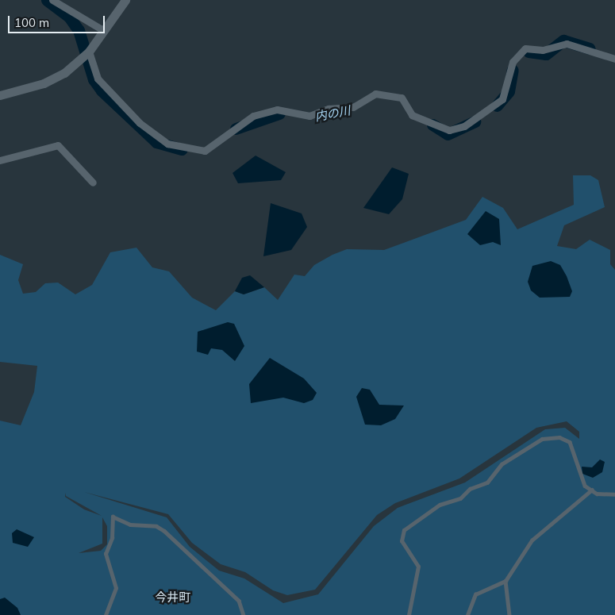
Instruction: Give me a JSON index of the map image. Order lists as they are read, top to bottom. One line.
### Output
{"districts":["今井町"],"water":["内の川"],"scale_bar":"100 m"}
